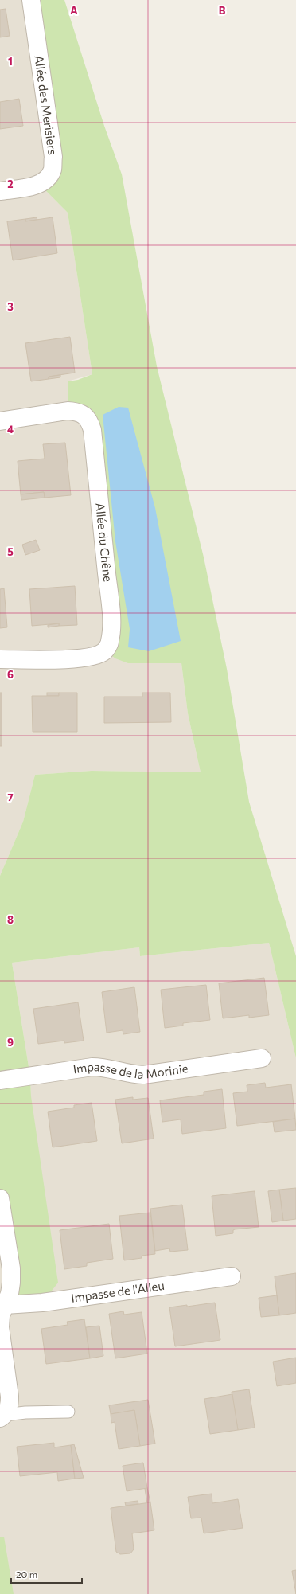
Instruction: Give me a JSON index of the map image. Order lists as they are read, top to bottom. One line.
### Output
{"streets":{"street":["Allée des Merisiers","Allée du Chêne","Impasse de la Morinie","Impasse de l'Alleu"]},"scale_bar":"20 m","grid":{"columns":["A","B"],"rows":["1","2","3","4","5","6","7","8","9"]}}
